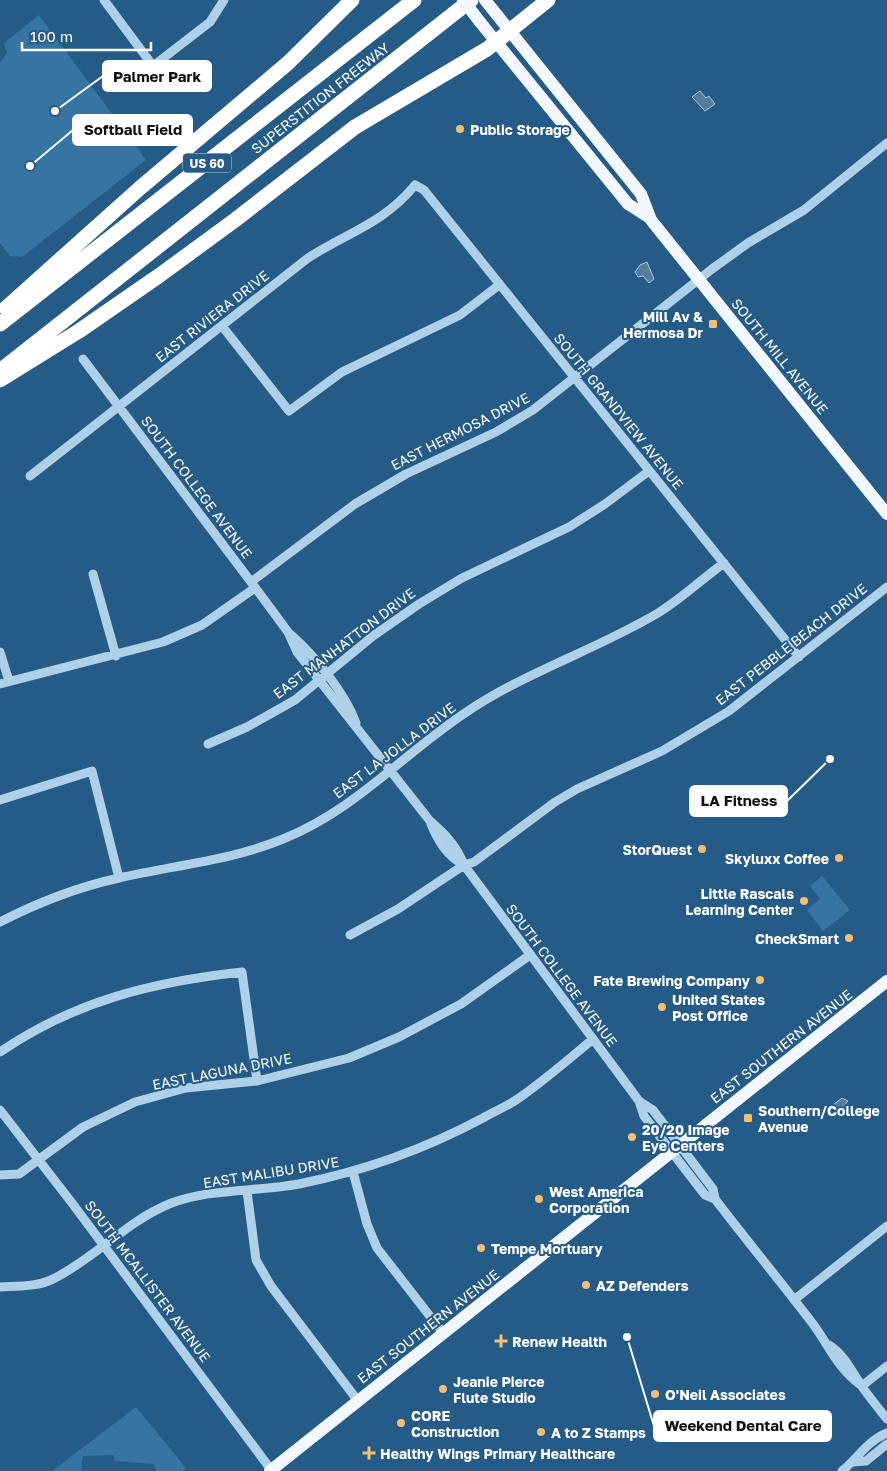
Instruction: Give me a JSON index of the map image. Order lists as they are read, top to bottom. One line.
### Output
{"streets":{"highway":["SUPERSTITION FREEWAY","US 60"],"main road":["SOUTH MILL AVENUE","EAST SOUTHERN AVENUE"],"street":["EAST RIVIERA DRIVE","SOUTH GRANDVIEW AVENUE","EAST HERMOSA DRIVE","SOUTH COLLEGE AVENUE","EAST MANHATTON DRIVE","EAST PEBBLE BEACH DRIVE","EAST LA JOLLA DRIVE","EAST LAGUNA DRIVE","EAST MALIBU DRIVE","SOUTH MCALLISTER AVENUE"]},"crossings":[["EAST RIVIERA DRIVE","SOUTH GRANDVIEW AVENUE"],["EAST RIVIERA DRIVE","SOUTH COLLEGE AVENUE"],["SOUTH MILL AVENUE","EAST HERMOSA DRIVE"],["SOUTH GRANDVIEW AVENUE","EAST HERMOSA DRIVE"],["SOUTH GRANDVIEW AVENUE","EAST MANHATTON DRIVE"],["SOUTH GRANDVIEW AVENUE","EAST PEBBLE BEACH DRIVE"],["SOUTH GRANDVIEW AVENUE","EAST LA JOLLA DRIVE"],["EAST HERMOSA DRIVE","SOUTH COLLEGE AVENUE"],["SOUTH COLLEGE AVENUE","EAST MANHATTON DRIVE"],["SOUTH COLLEGE AVENUE","EAST PEBBLE BEACH DRIVE"],["SOUTH COLLEGE AVENUE","EAST LA JOLLA DRIVE"],["SOUTH COLLEGE AVENUE","EAST SOUTHERN AVENUE"],["SOUTH COLLEGE AVENUE","EAST LAGUNA DRIVE"],["SOUTH COLLEGE AVENUE","EAST MALIBU DRIVE"],["EAST SOUTHERN AVENUE","SOUTH MCALLISTER AVENUE"],["EAST LAGUNA DRIVE","SOUTH MCALLISTER AVENUE"],["EAST MALIBU DRIVE","SOUTH MCALLISTER AVENUE"]],"places":{"other":["Palmer Park","Public Storage","Softball Field","LA Fitness","StorQuest","Skyluxx Coffee","Little Rascals Learning Center","CheckSmart","Fate Brewing Company","United States Post Office","20/20 Image Eye Centers","West America Corporation","Tempe Mortuary","AZ Defenders","Weekend Dental Care","Jeanie Pierce Flute Studio","O'Neil Associates","CORE Construction","A to Z Stamps"],"transit":["Mill Av & Hermosa Dr","Southern/College Avenue"],"health":["Renew Health","Healthy Wings Primary Healthcare"]},"scale_bar":"100 m"}
